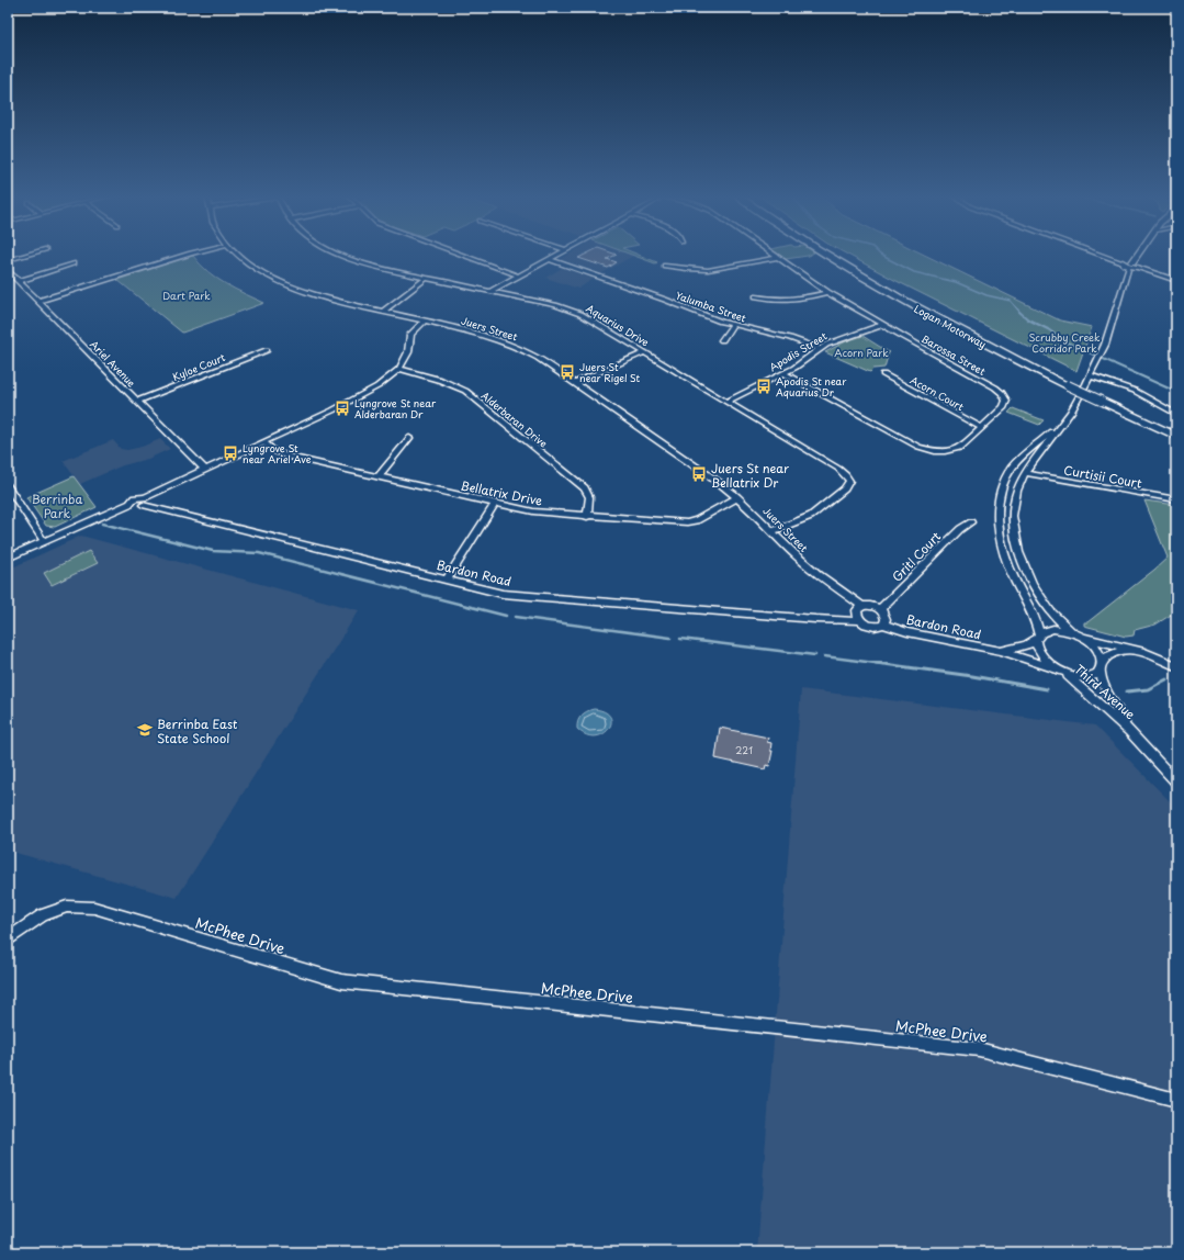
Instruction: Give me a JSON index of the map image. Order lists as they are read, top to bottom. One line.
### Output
{"streets":{"highway":["Logan Motorway"],"street":["Yalumba Street","Aquarius Drive","Juers Street","Apodis Street","Barossa Street","Ariel Avenue","Kyloe Court","Acorn Court","Alderbaran Drive","Curtisii Court","Bellatrix Drive","Gritl Court","Bardon Road","Third Avenue","McPhee Drive"]},"crossings":[["Yalumba Street","Apodis Street"],["Aquarius Drive","Juers Street"],["Aquarius Drive","Apodis Street"],["Juers Street","Bellatrix Drive"],["Juers Street","Gritl Court"],["Juers Street","Bardon Road"],["Apodis Street","Barossa Street"],["Barossa Street","Acorn Court"],["Ariel Avenue","Kyloe Court"],["Alderbaran Drive","Bellatrix Drive"],["Gritl Court","Bardon Road"],["Bardon Road","Third Avenue"]],"parks":["Dart Park","Scrubby Creek Corridor Park","Acorn Park","Berrinba Park"],"places":{"bus stop":["Juers St near Rigel St","Apodis St near Aquarius Dr","Lyngrove St near Alderbaran Dr","Lyngrove St near Ariel Ave","Juers St near Bellatrix Dr"],"school or university":["Berrinba East State School"]},"house_numbers":["221"]}
